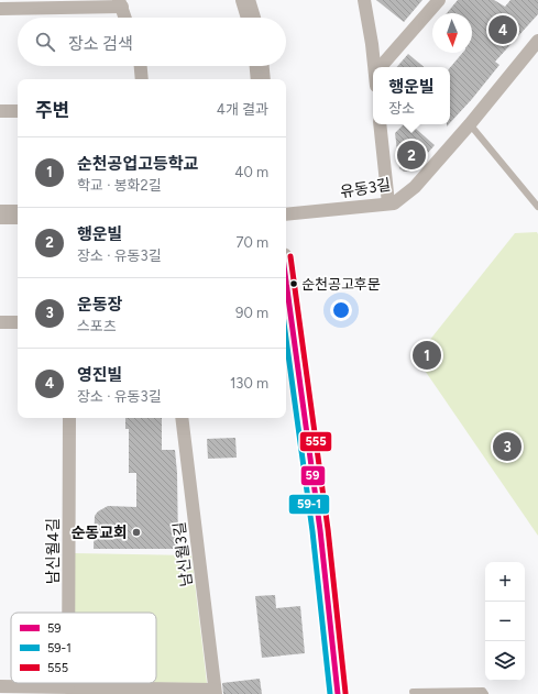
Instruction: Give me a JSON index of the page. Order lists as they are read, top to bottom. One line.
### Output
{"streets":{"street":["유동3길","남신월4길","남신월3길"]},"crossings":[["남신월4길","남신월3길"]],"places":["순천공고후문","순동교회"],"lines":["transit line 555","transit line 59","transit line 59-1"],"legend":["59","59-1","555"],"north":"bottom","page":{"pins":["4","2","1","3"],"search":"장소 검색","popup":["행운빌","장소"],"heading":["주변","4개 결과"],"list":[{"mark":"1","name":"순천공업고등학교","note":"학교 · 봉화2길","value":"40 m"},{"mark":"2","name":"행운빌","note":"장소 · 유동3길","value":"70 m"},{"mark":"3","name":"운동장","note":"스포츠","value":"90 m"},{"mark":"4","name":"영진빌","note":"장소 · 유동3길","value":"130 m"}],"map_buttons":["+","−"]}}
